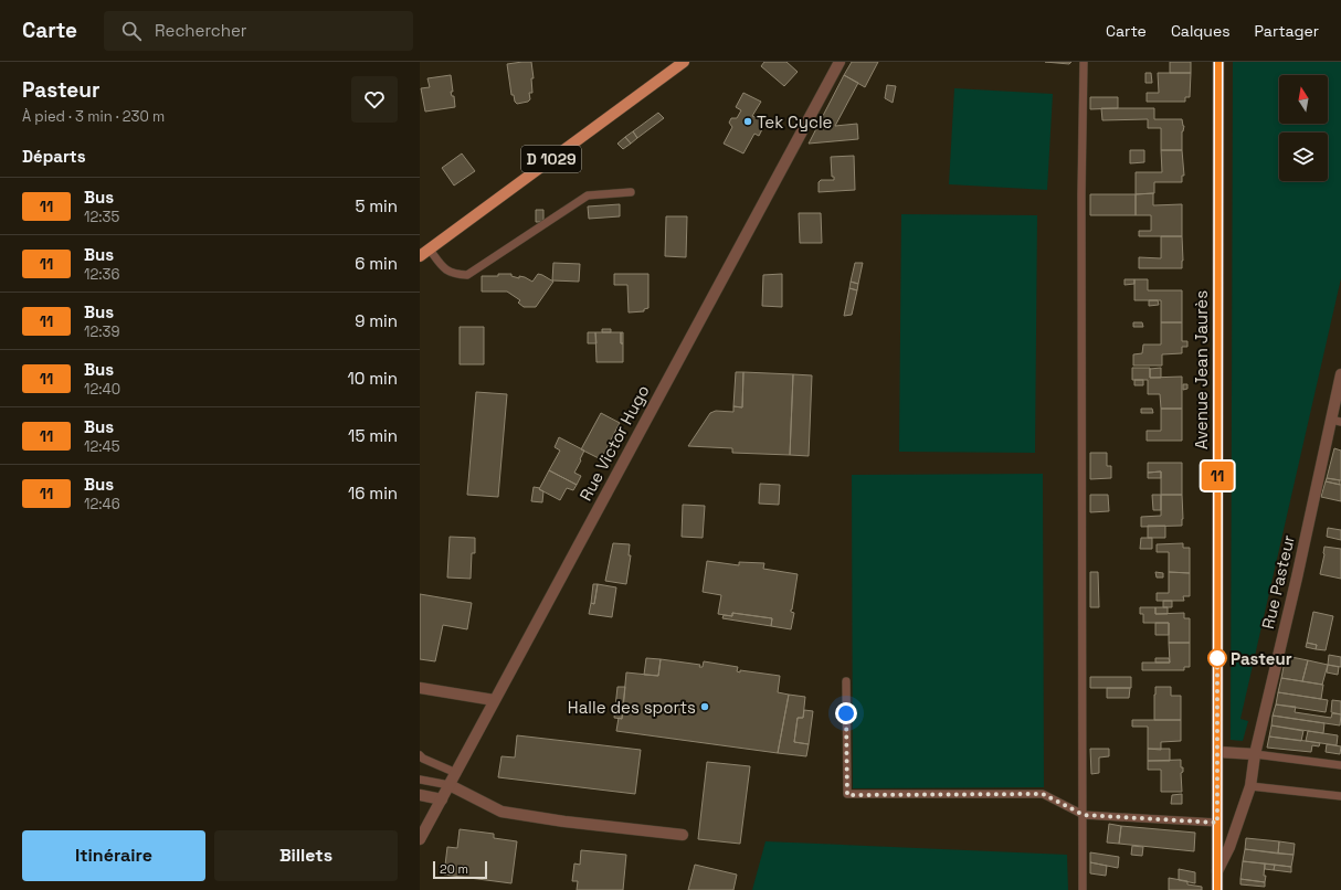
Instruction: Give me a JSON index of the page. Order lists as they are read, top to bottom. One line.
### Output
{"streets":{"main road":["D 1029"],"street":["Avenue Jean Jaurès","Rue Victor Hugo","Rue Pasteur"]},"crossings":[["Avenue Jean Jaurès","Rue Pasteur"]],"places":["Tek Cycle","Pasteur","Halle des sports"],"lines":["bus line 11"],"scale_bar":"20 m","north":"top","page":{"header":"Carte","search":"Rechercher","nav":["Carte","Calques","Partager"],"heading":[["Pasteur","À pied · 3 min · 230 m"],"Départs"],"on_map":"11","list":[{"mark":"11","name":"Bus","note":"12:35","value":"5 min"},{"mark":"11","name":"Bus","note":"12:36","value":"6 min"},{"mark":"11","name":"Bus","note":"12:39","value":"9 min"},{"mark":"11","name":"Bus","note":"12:40","value":"10 min"},{"mark":"11","name":"Bus","note":"12:45","value":"15 min"},{"mark":"11","name":"Bus","note":"12:46","value":"16 min"}],"buttons":["Itinéraire","Billets"],"scale":"20 m"}}
